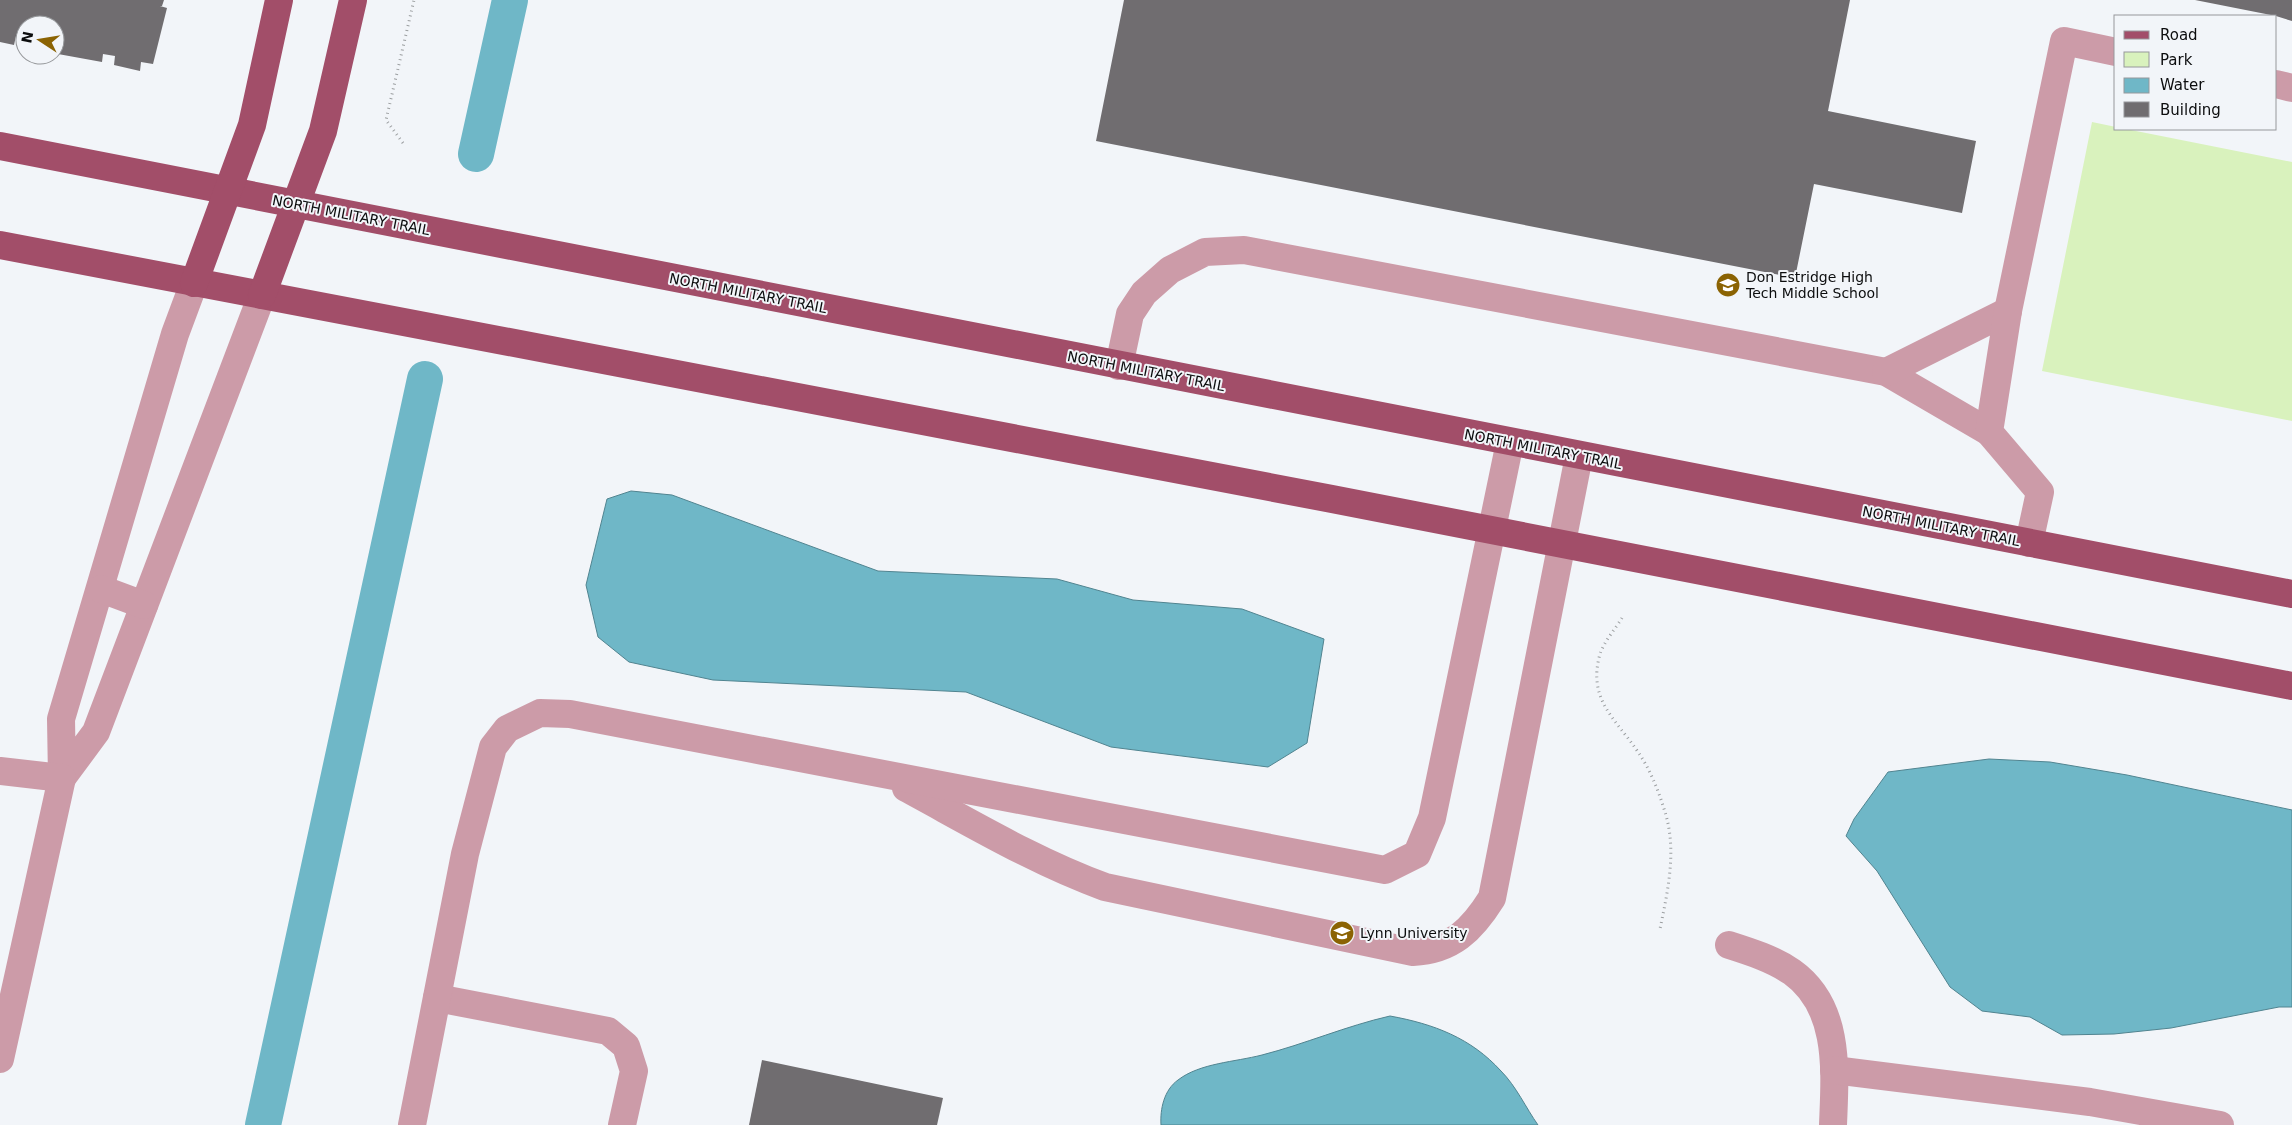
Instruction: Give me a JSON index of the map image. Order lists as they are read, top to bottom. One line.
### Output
{"streets":{"main road":["NORTH MILITARY TRAIL"]},"places":{"school or university":["Don Estridge High Tech Middle School","Lynn University"]},"legend":["Road","Park","Water","Building"],"north":"left"}
